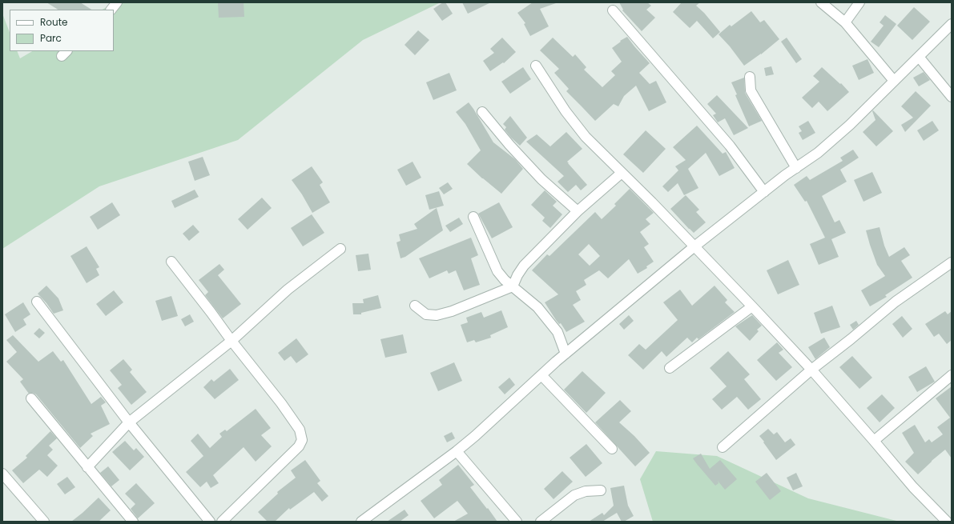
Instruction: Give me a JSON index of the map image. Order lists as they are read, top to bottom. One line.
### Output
{"legend":["Route","Parc"]}
